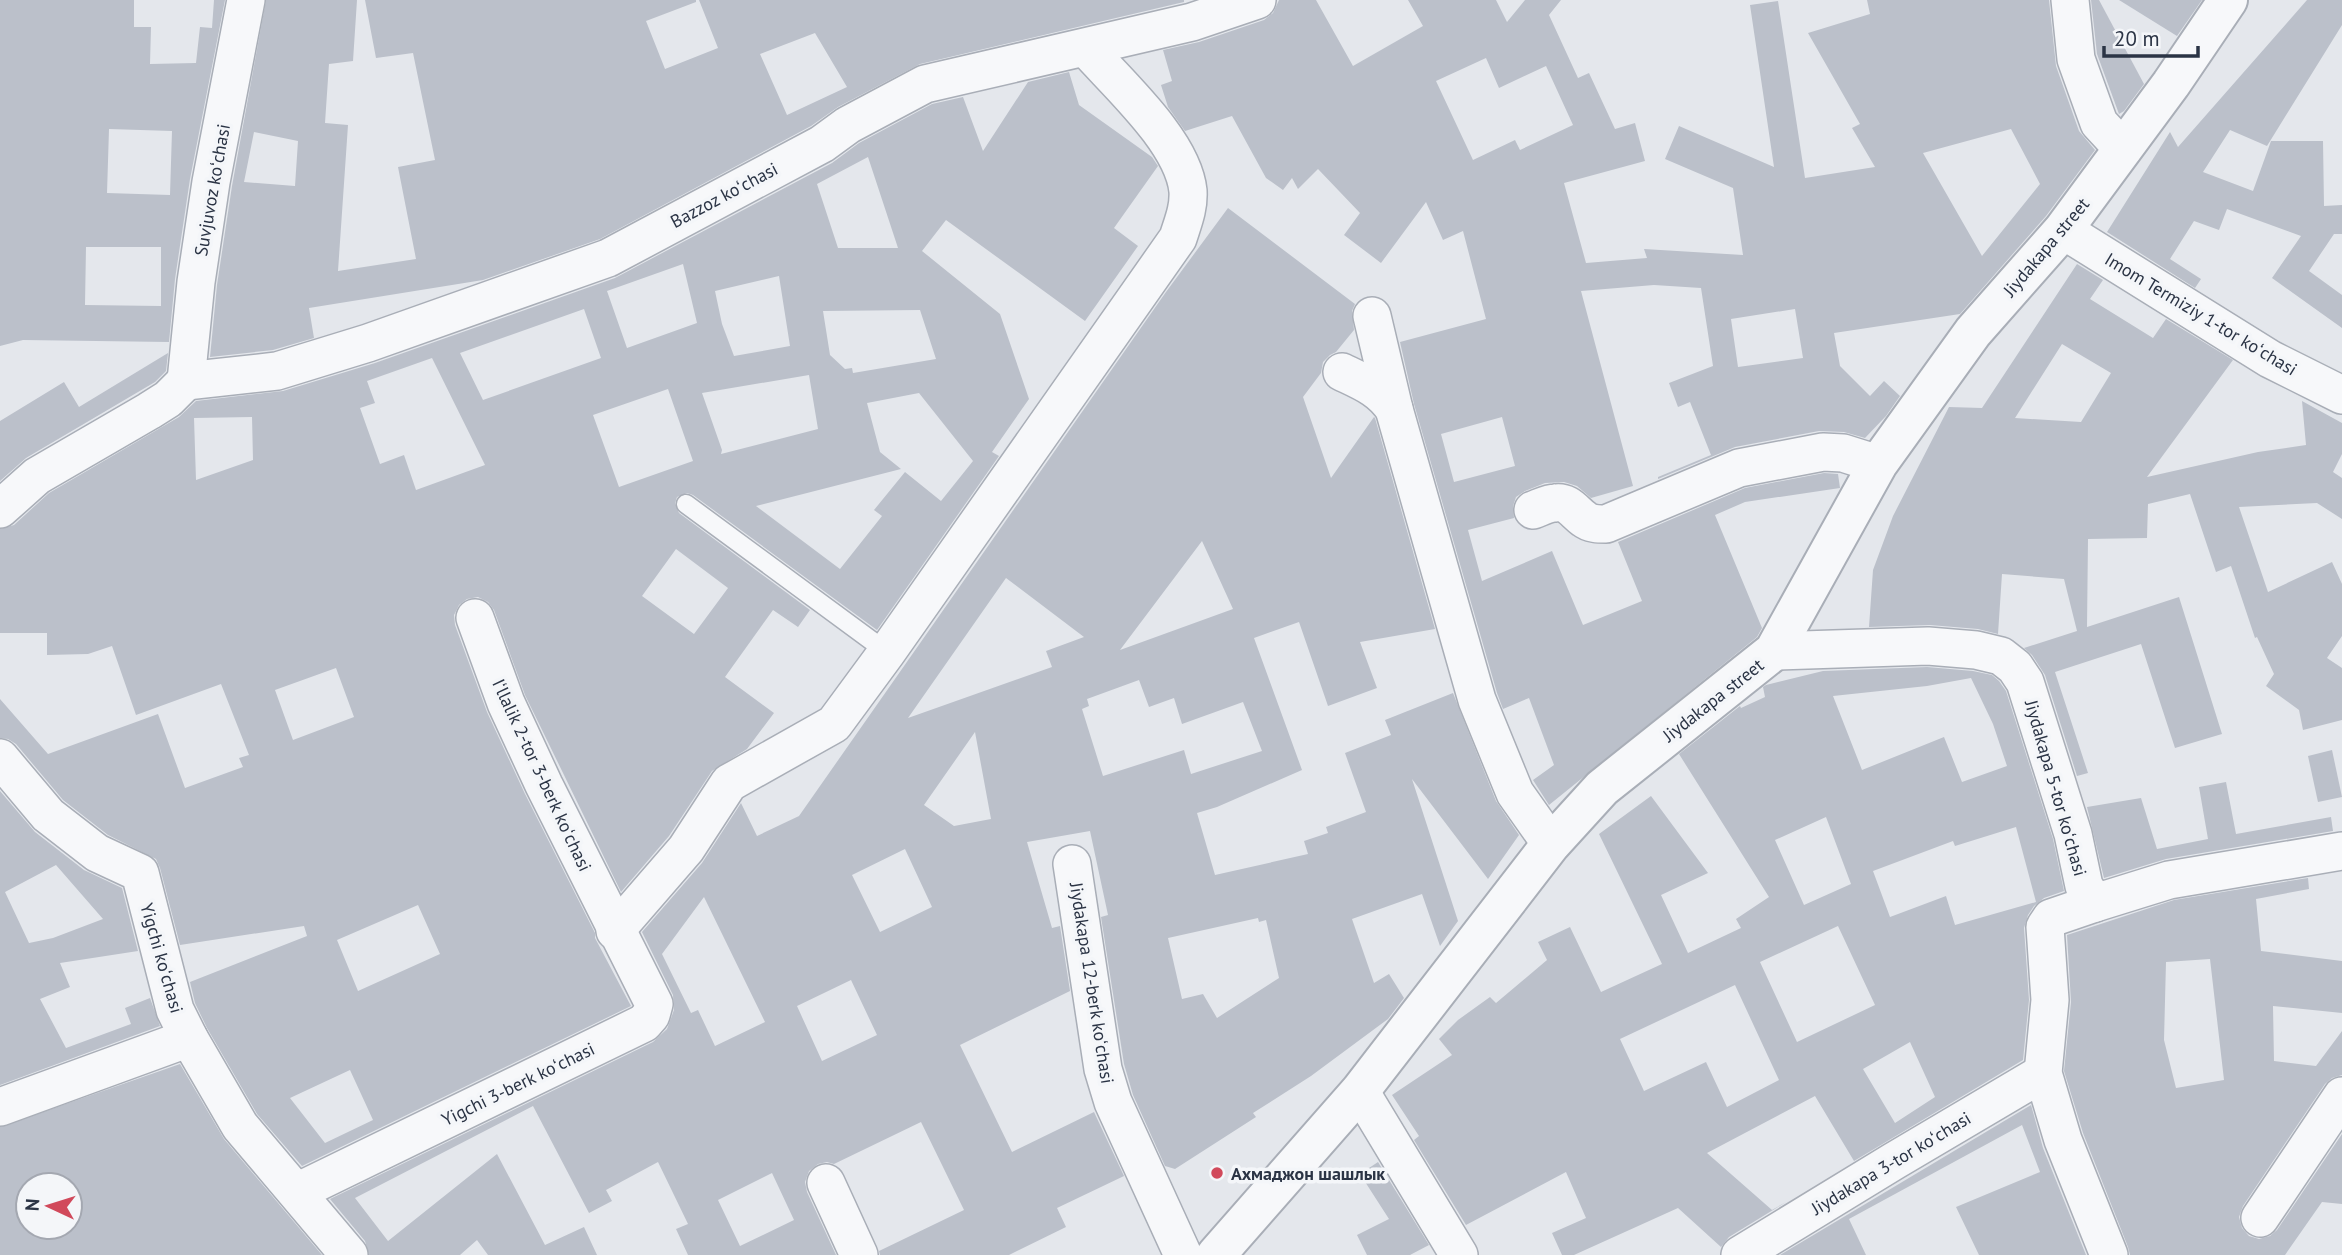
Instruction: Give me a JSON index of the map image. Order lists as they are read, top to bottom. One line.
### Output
{"streets":{"street":["Suvjuvoz koʻchasi","Bazzoz koʻchasi","Jiydakapa street","Imom Termiziy 1-tor koʻchasi","Iʻllalik 2-tor 3-berk koʻchasi","Jiydakapa 5-tor koʻchasi","Yigchi koʻchasi","Jiydakapa 12-berk koʻchasi","Yigchi 3-berk koʻchasi","Jiydakapa 3-tor koʻchasi"]},"crossings":[["Suvjuvoz koʻchasi","Bazzoz koʻchasi"],["Jiydakapa street","Imom Termiziy 1-tor koʻchasi"],["Jiydakapa street","Jiydakapa 5-tor koʻchasi"],["Iʻllalik 2-tor 3-berk koʻchasi","Yigchi 3-berk koʻchasi"],["Yigchi koʻchasi","Yigchi 3-berk koʻchasi"]],"places":["Ахмаджон шашлык"],"scale_bar":"20 m","north":"left"}
